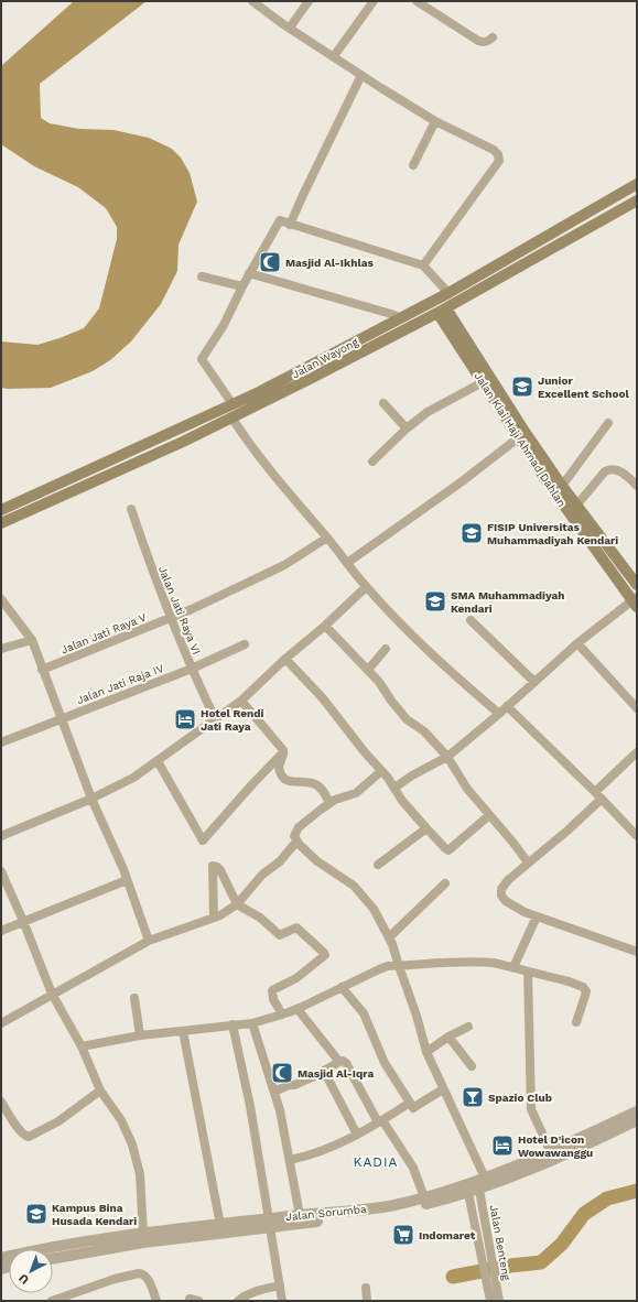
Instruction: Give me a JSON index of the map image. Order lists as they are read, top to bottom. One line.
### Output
{"streets":{"main road":["Jalan Wayong","Jalan Kiai Haji Ahmad Dahlan"],"street":["Jalan Jati Raya VI","Jalan Jati Raya V","Jalan Jati Raja IV","Jalan Sorumba","Jalan Benteng"]},"crossings":[["Jalan Wayong","Jalan Kiai Haji Ahmad Dahlan"],["Jalan Jati Raya VI","Jalan Jati Raya V"],["Jalan Jati Raya VI","Jalan Jati Raja IV"],["Jalan Sorumba","Jalan Benteng"]],"districts":["KADIA"],"places":{"mosque":["Masjid Al-Ikhlas","Masjid Al-Iqra"],"school or university":["Junior Excellent School","FISIP Universitas Muhammadiyah Kendari","SMA Muhammadiyah Kendari","Kampus Bina Husada Kendari"],"hotel":["Hotel Rendi Jati Raya","Hotel D'icon Wowawanggu"],"bar":["Spazio Club"],"supermarket":["Indomaret"]},"north":"bottom left"}
